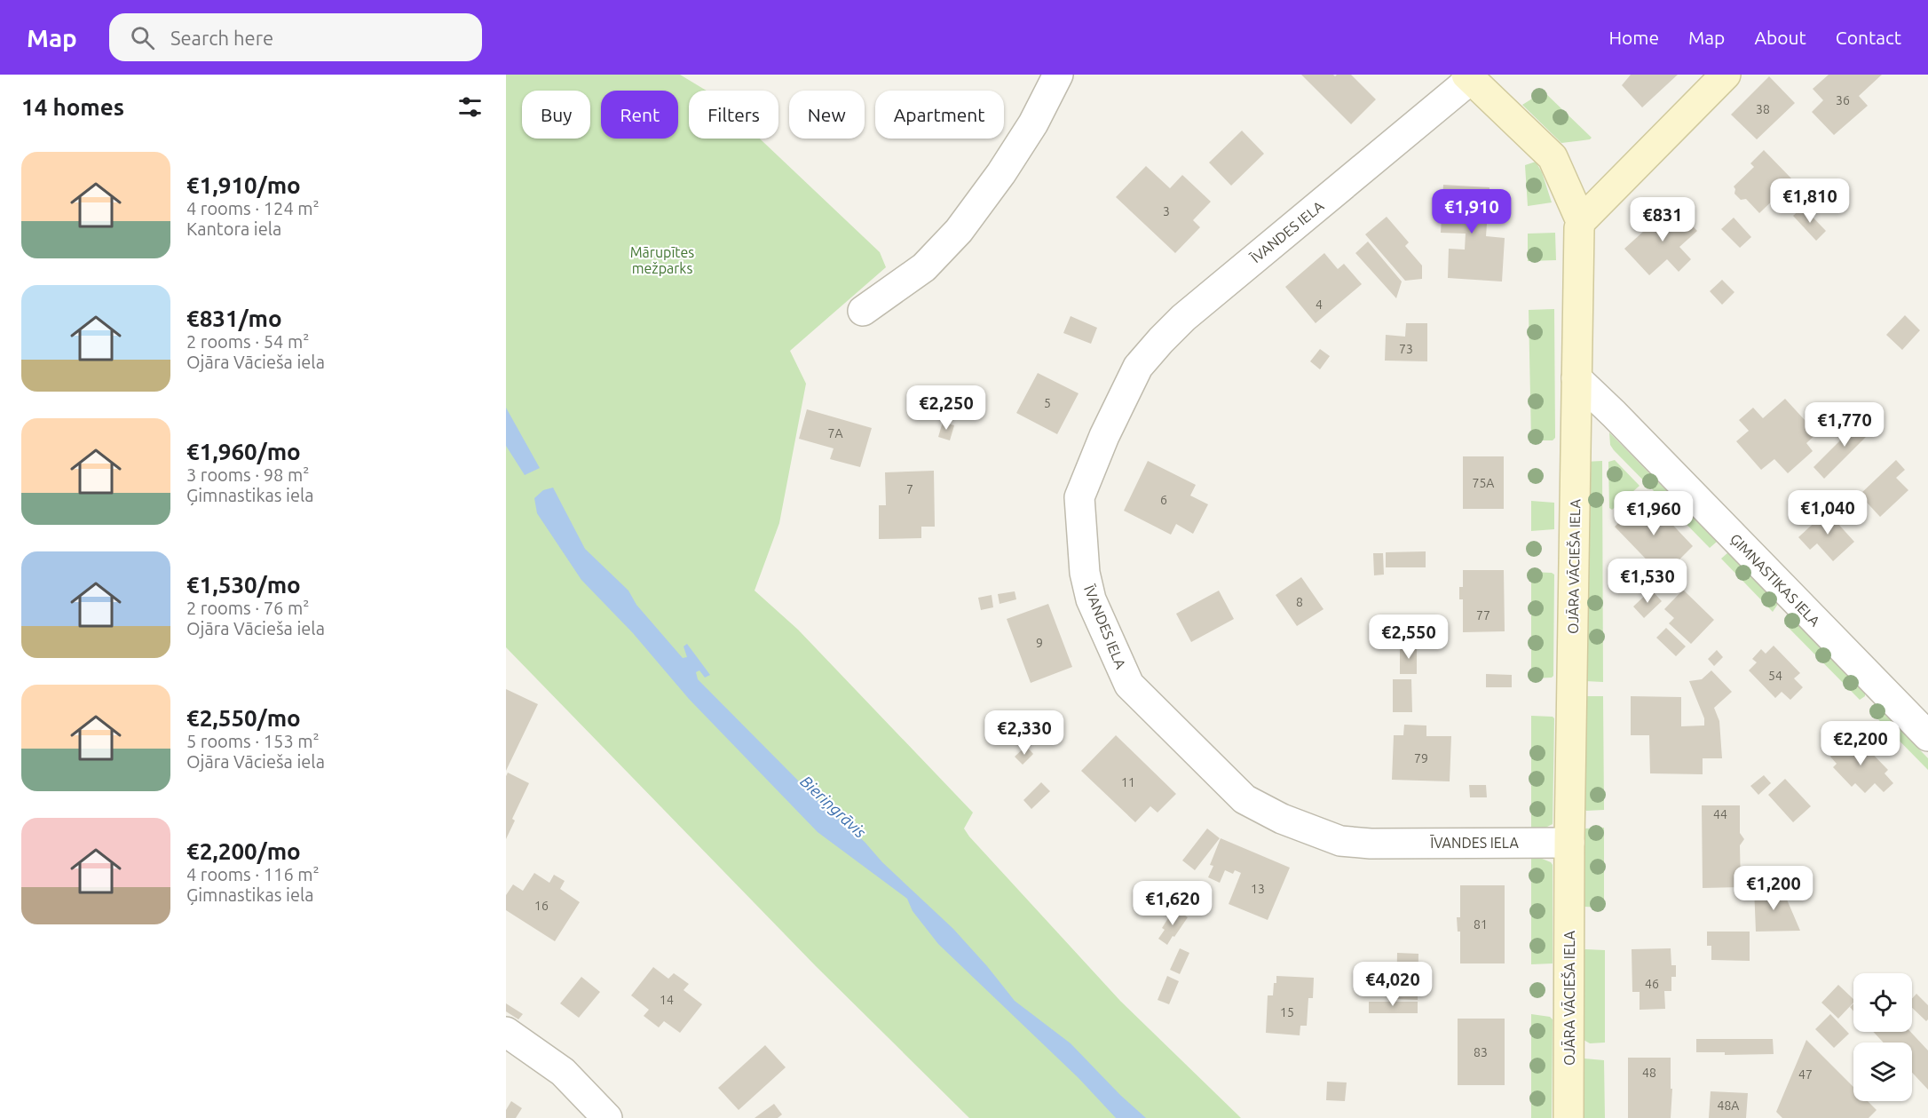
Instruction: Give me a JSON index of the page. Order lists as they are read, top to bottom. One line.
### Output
{"streets":{"main road":["OJĀRA VĀCIEŠA IELA"],"street":["ĪVANDES IELA","ĢIMNASTIKAS IELA"]},"crossings":[["ĪVANDES IELA","OJĀRA VĀCIEŠA IELA"],["OJĀRA VĀCIEŠA IELA","ĢIMNASTIKAS IELA"]],"water":["Bieriņgrāvis"],"parks":["Mārupītes mežparks"],"house_numbers":["36","38","3","4","73","5","7A","75A","7","6","8","77","9","54","79","11","44","13","16","81","46","14","15","83","48","47","48A"],"page":{"header":"Map","search":"Search here","nav":["Home","Map","About","Contact"],"heading":"14 homes","chip":["Buy","Rent","Filters","New","Apartment"],"list":[{"name":"€1,910/mo","note":"4 rooms · 124 m² · Kantora iela"},{"name":"€831/mo","note":"2 rooms · 54 m² · Ojāra Vācieša iela"},{"name":"€1,960/mo","note":"3 rooms · 98 m² · Ģimnastikas iela"},{"name":"€1,530/mo","note":"2 rooms · 76 m² · Ojāra Vācieša iela"},{"name":"€2,550/mo","note":"5 rooms · 153 m² · Ojāra Vācieša iela"},{"name":"€2,200/mo","note":"4 rooms · 116 m² · Ģimnastikas iela"}],"price":["€1,810","€1,910","€831","€2,250","€1,770","€1,040","€1,960","€1,530","€2,550","€2,330","€2,200","€1,200","€1,620","€4,020"]}}
